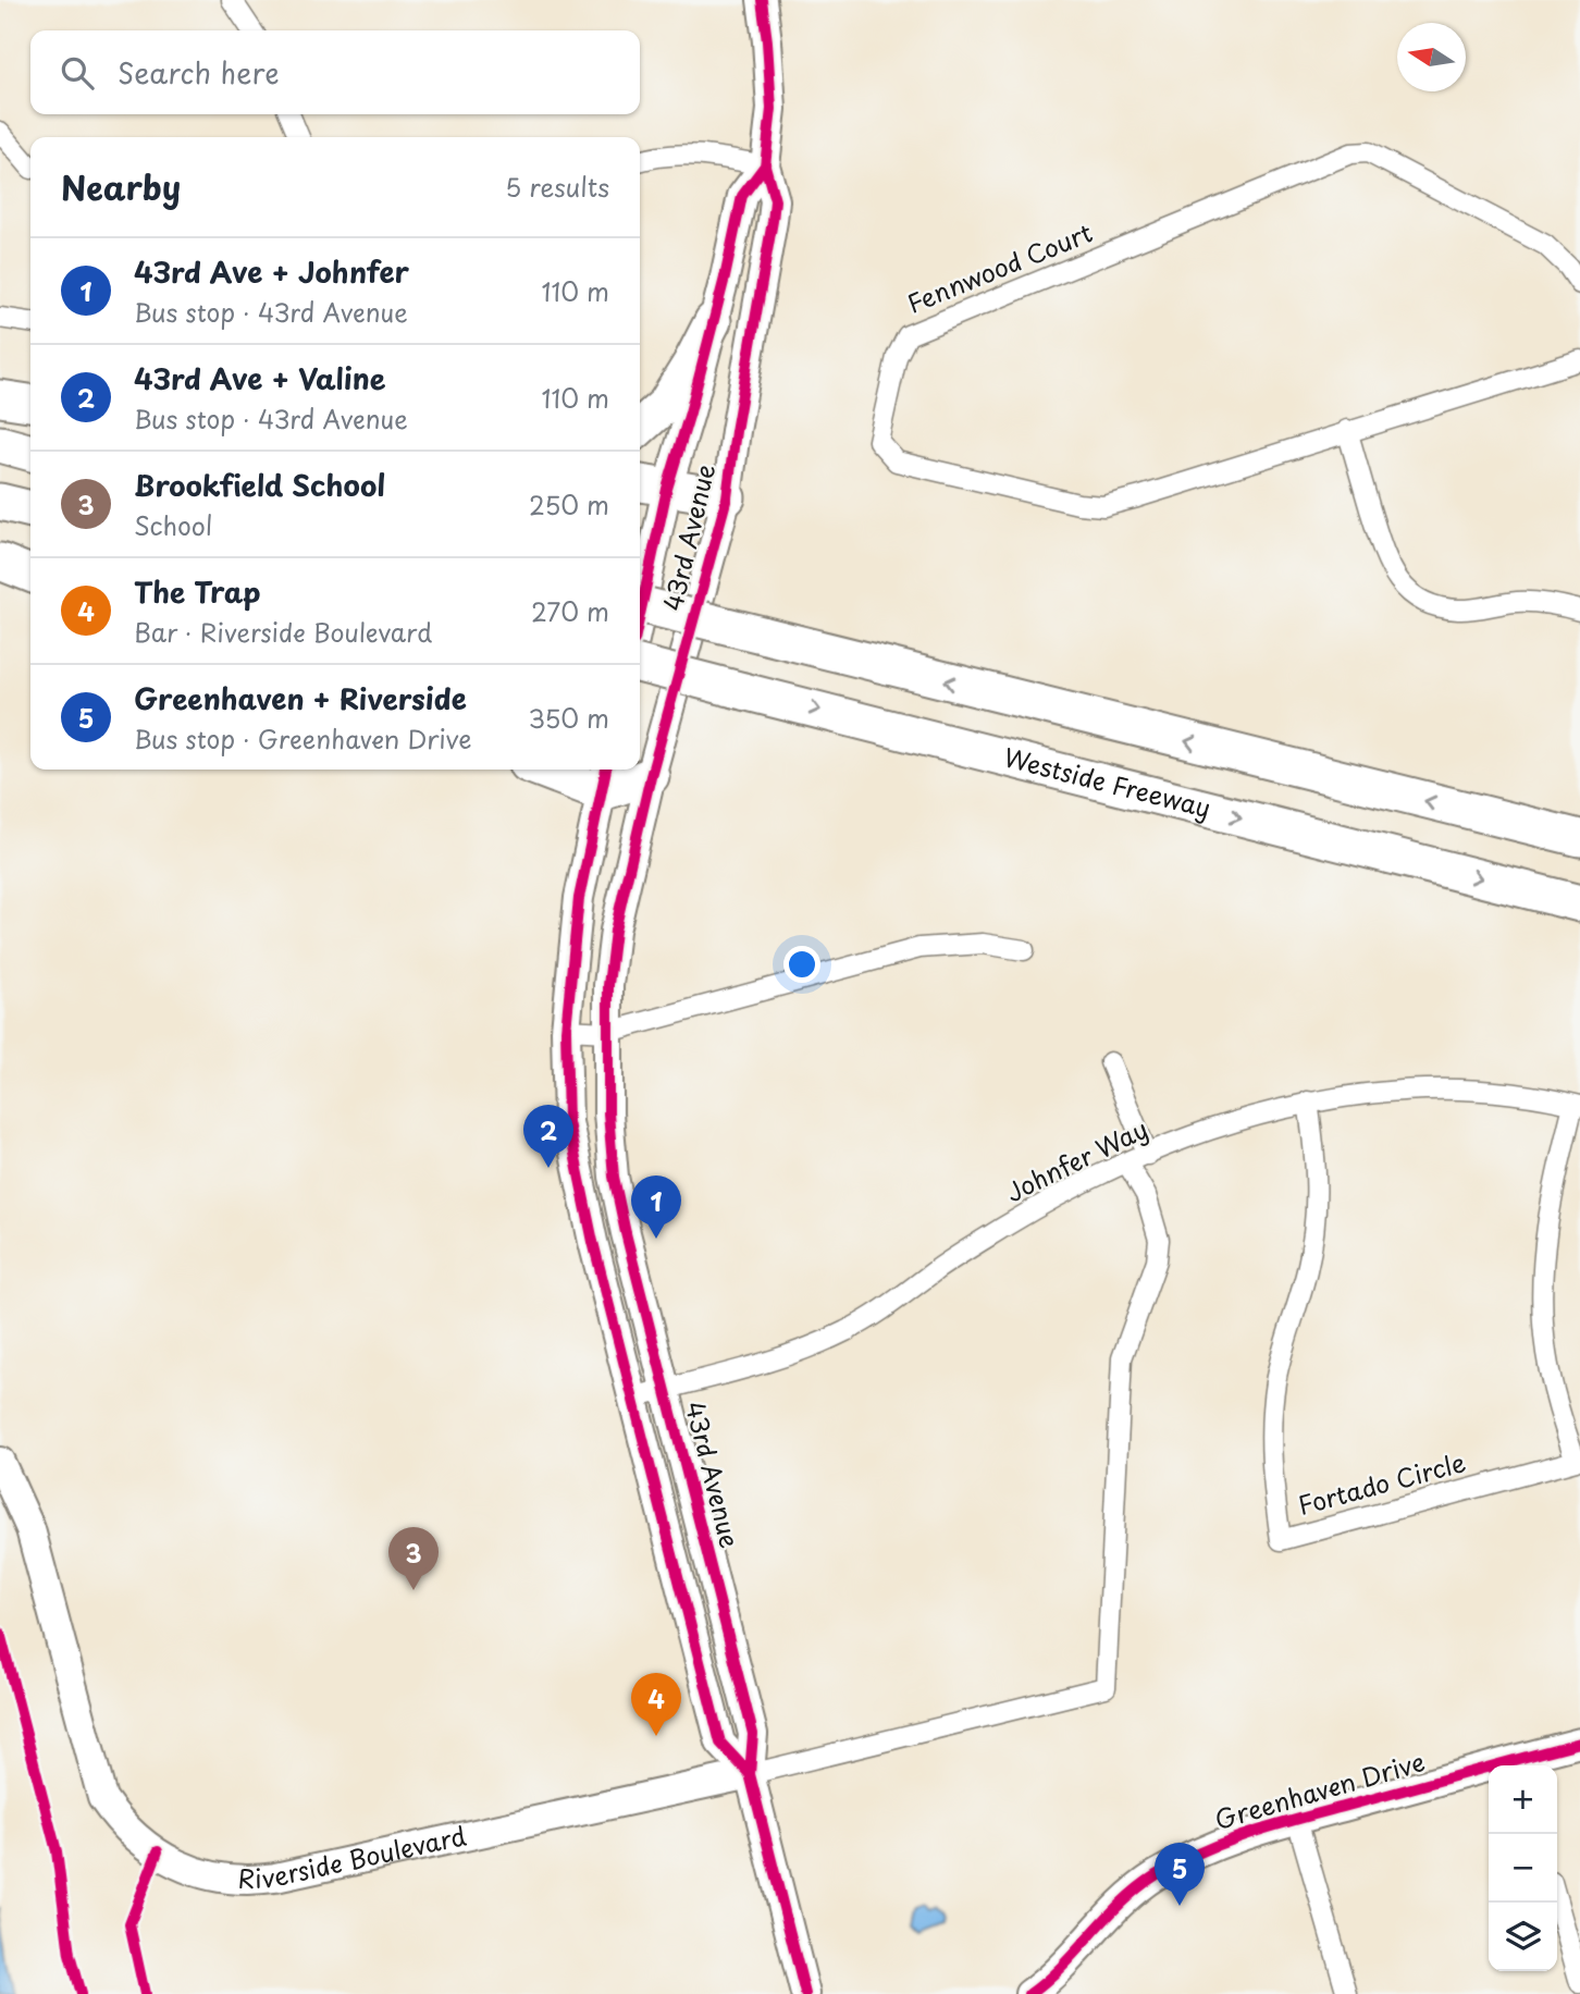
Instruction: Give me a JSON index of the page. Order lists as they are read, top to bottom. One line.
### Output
{"streets":{"highway":["Westside Freeway"],"main road":["43rd Avenue","Greenhaven Drive","Riverside Boulevard"],"street":["Fennwood Court","Johnfer Way","Fortado Circle"]},"crossings":[["43rd Avenue","Johnfer Way"],["43rd Avenue","Riverside Boulevard"],["Johnfer Way","Fortado Circle"]],"north":"left","page":{"search":"Search here","heading":["Nearby","5 results"],"list":[{"mark":"1","name":"43rd Ave + Johnfer","note":"Bus stop · 43rd Avenue","value":"110 m"},{"mark":"2","name":"43rd Ave + Valine","note":"Bus stop · 43rd Avenue","value":"110 m"},{"mark":"3","name":"Brookfield School","note":"School","value":"250 m"},{"mark":"4","name":"The Trap","note":"Bar · Riverside Boulevard","value":"270 m"},{"mark":"5","name":"Greenhaven + Riverside","note":"Bus stop · Greenhaven Drive","value":"350 m"}],"pins":["2","1","3","4","5"],"map_buttons":["+","−"]}}
